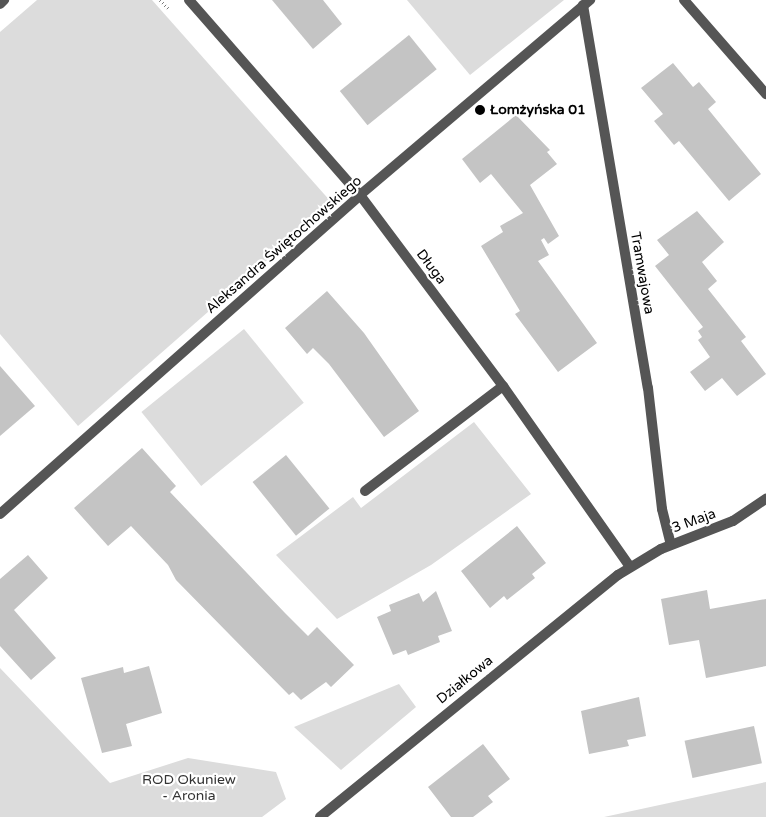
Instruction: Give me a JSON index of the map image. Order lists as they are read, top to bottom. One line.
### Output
{"streets":{"street":["Aleksandra Świętochowskiego","Długa","Tramwajowa","3 Maja","Działkowa"]},"crossings":[["Aleksandra Świętochowskiego","Długa"],["Aleksandra Świętochowskiego","Tramwajowa"],["Długa","3 Maja"],["Długa","Działkowa"],["Tramwajowa","3 Maja"],["3 Maja","Działkowa"]],"parks":["ROD Okuniew - Aronia"],"places":["Łomżyńska 01"]}
